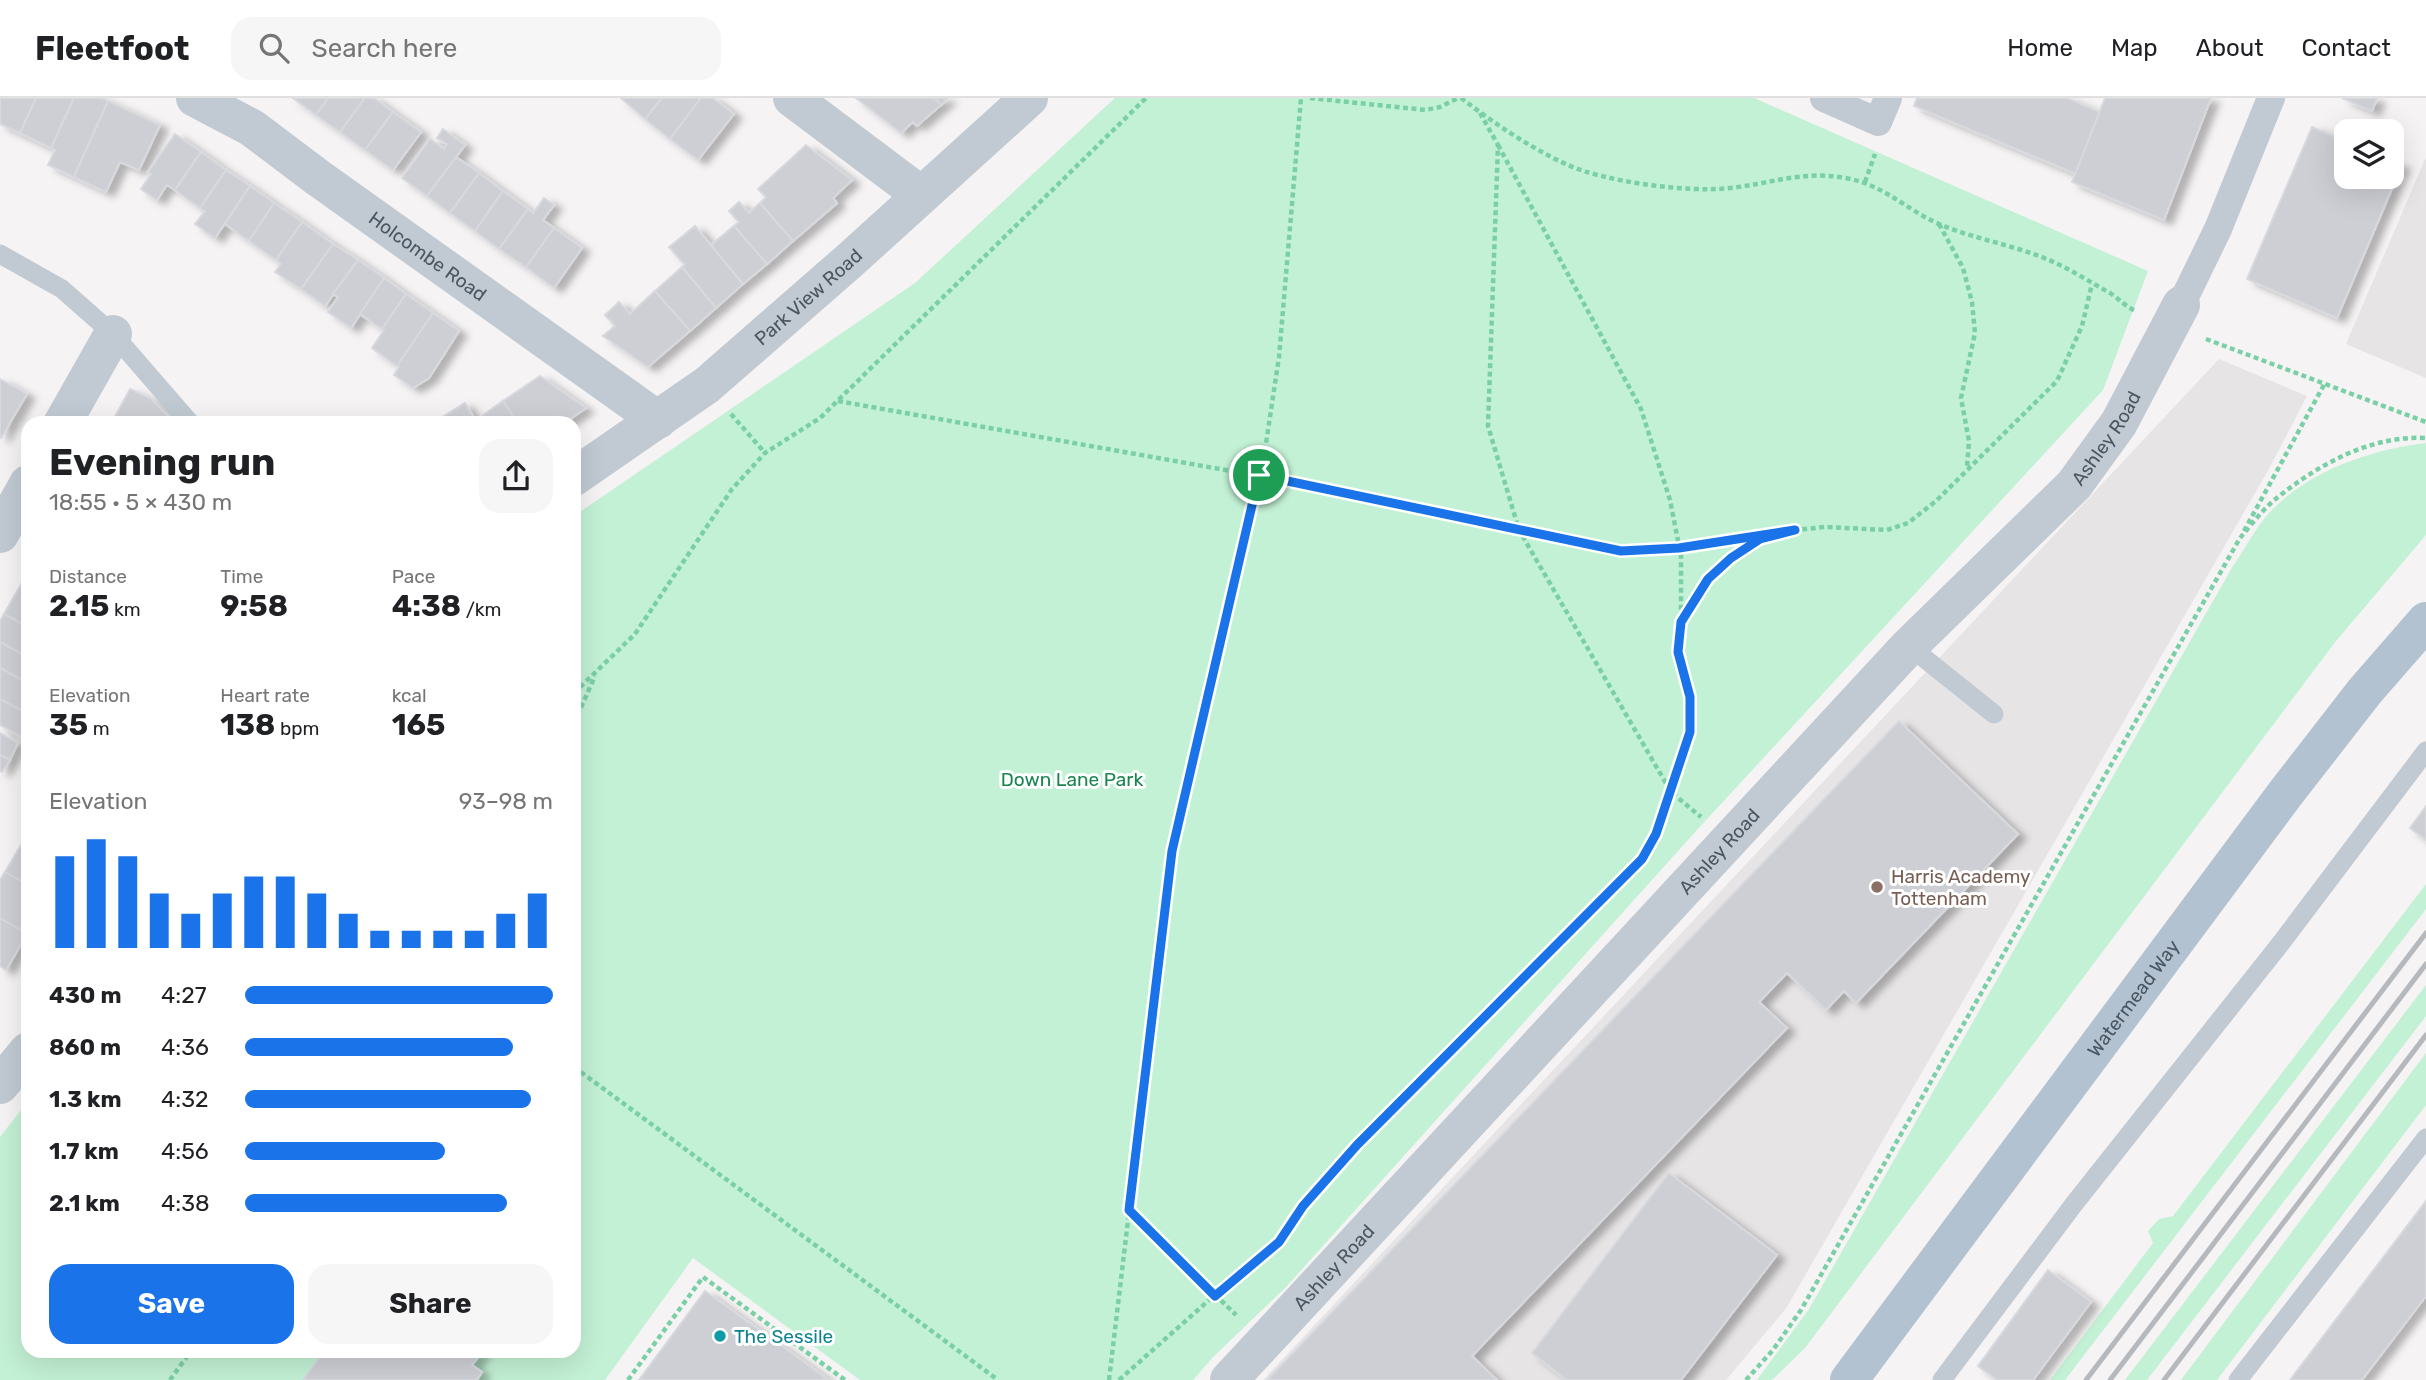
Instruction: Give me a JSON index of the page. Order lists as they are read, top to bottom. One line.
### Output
{"streets":{"main road":["Watermead Way"],"street":["Holcombe Road","Park View Road","Ashley Road"]},"crossings":[["Holcombe Road","Park View Road"]],"parks":["Down Lane Park"],"places":["Harris Academy Tottenham","The Sessile"],"page":{"header":"Fleetfoot","search":"Search here","nav":["Home","Map","About","Contact"],"heading":["Evening run","18:55 · 5 × 430 m"],"stats":[["Distance","2.15 km"],["Time","9:58"],["Pace","4:38 /km"],["Elevation","35 m"],["Heart rate","138 bpm"],["kcal","165"]],"chart":["Elevation","93–98 m"],"list":[{"name":"430 m","note":"4:27"},{"name":"860 m","note":"4:36"},{"name":"1.3 km","note":"4:32"},{"name":"1.7 km","note":"4:56"},{"name":"2.1 km","note":"4:38"}],"buttons":["Save","Share"]}}
